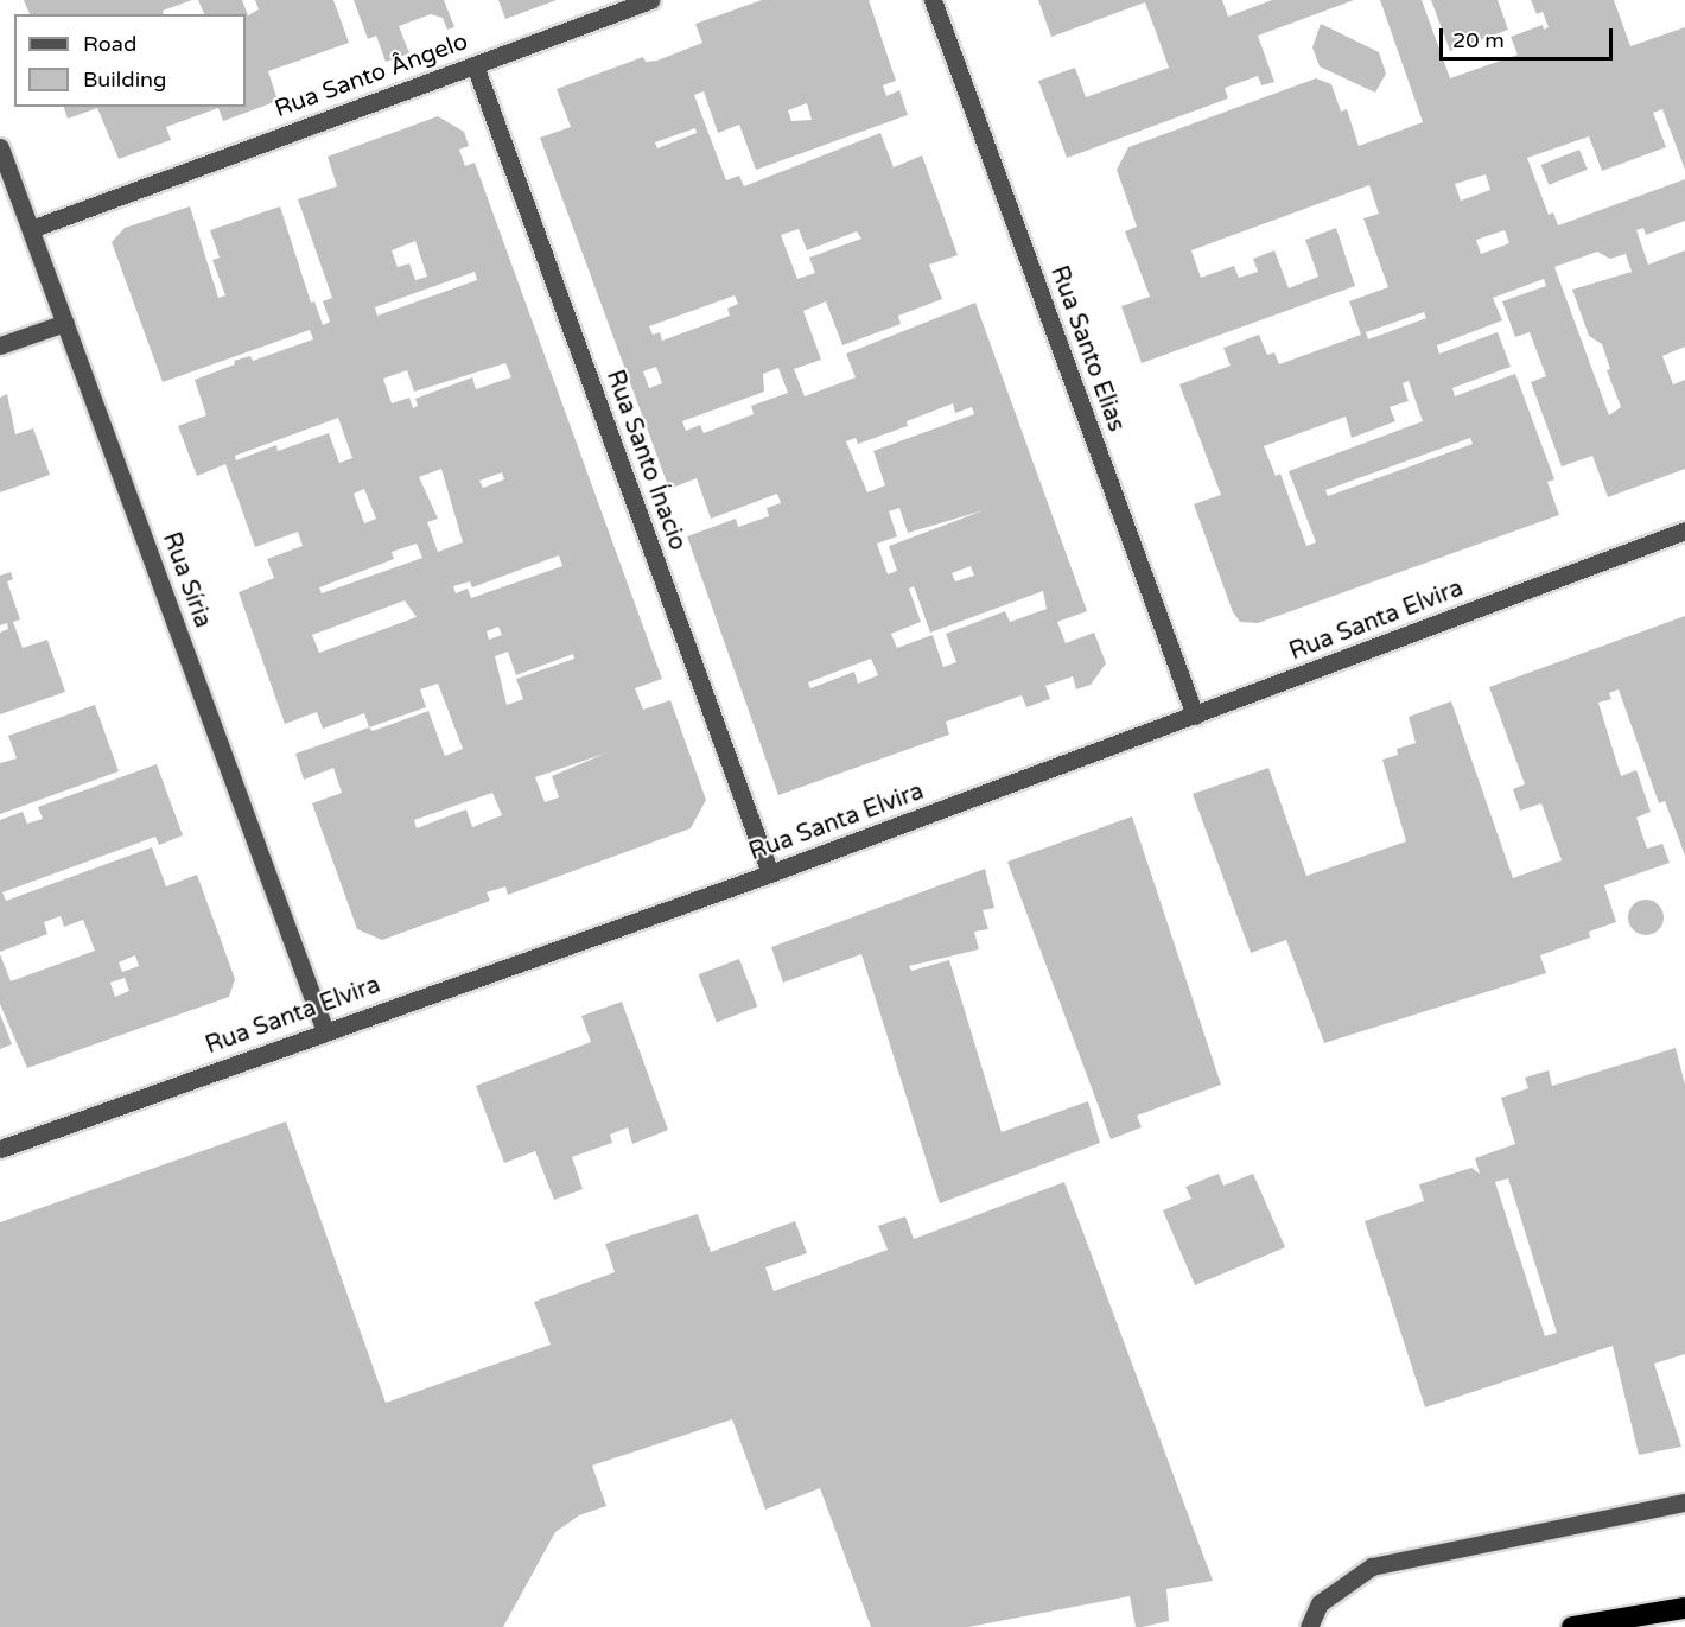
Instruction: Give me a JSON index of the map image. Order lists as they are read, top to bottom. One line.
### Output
{"streets":{"street":["Rua Santo Ângelo","Rua Santo Elias","Rua Santo Ínacio","Rua Síria","Rua Santa Elvira"]},"crossings":[["Rua Santo Ângelo","Rua Santo Ínacio"],["Rua Santo Ângelo","Rua Síria"],["Rua Santo Elias","Rua Santa Elvira"],["Rua Santo Ínacio","Rua Santa Elvira"],["Rua Síria","Rua Santa Elvira"]],"legend":["Road","Building"],"scale_bar":"20 m"}
